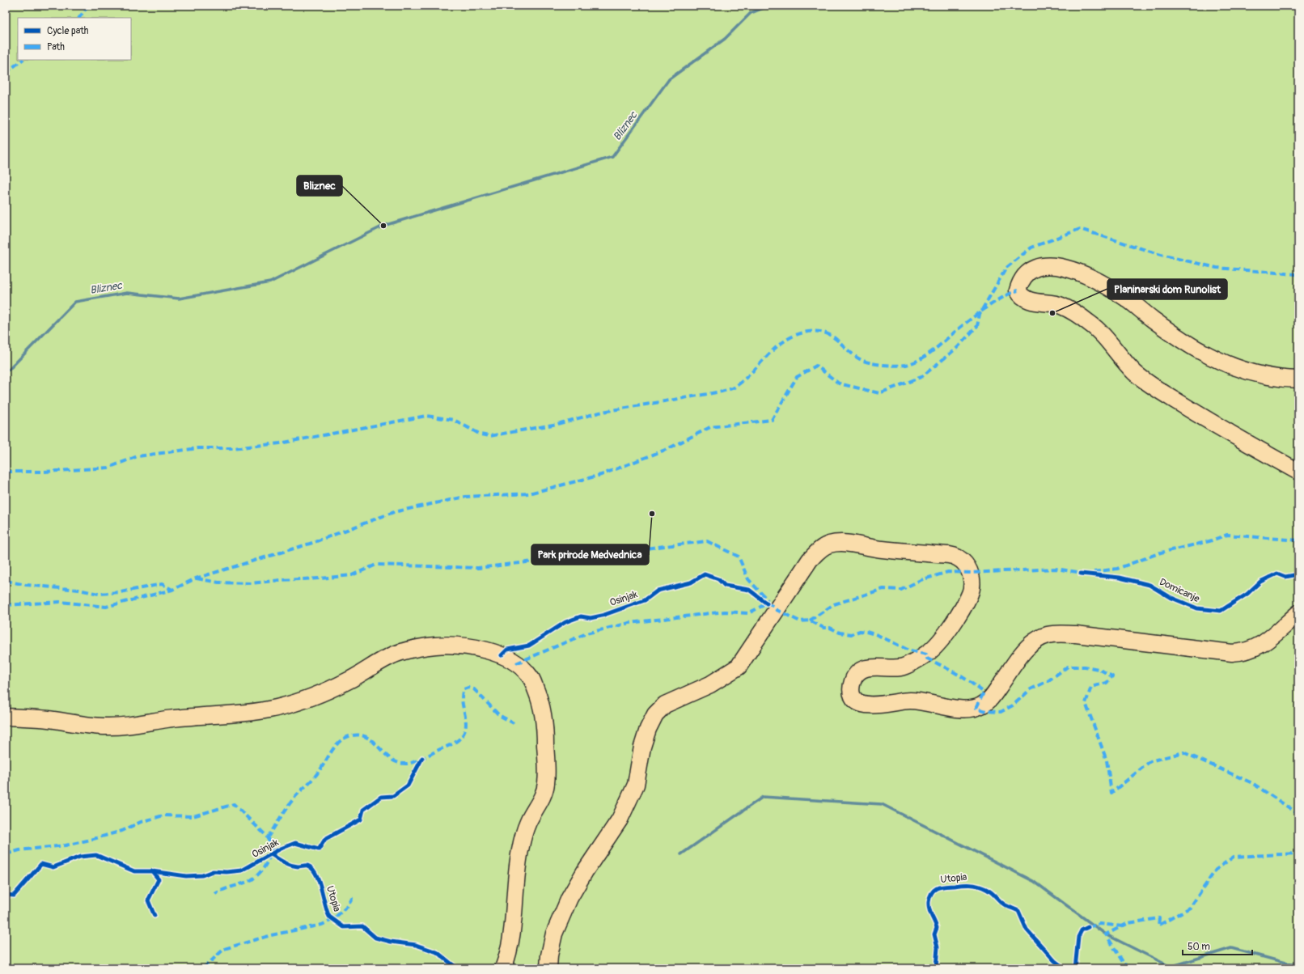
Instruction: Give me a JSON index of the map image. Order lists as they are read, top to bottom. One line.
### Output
{"streets":{"cycle path":["Domicanje","Osinjak","Utopia"]},"water":["Bliznec"],"places":["Bliznec","Planinarski dom Runolist","Park prirode Medvednica"],"legend":["Cycle path","Path"],"scale_bar":"50 m"}
